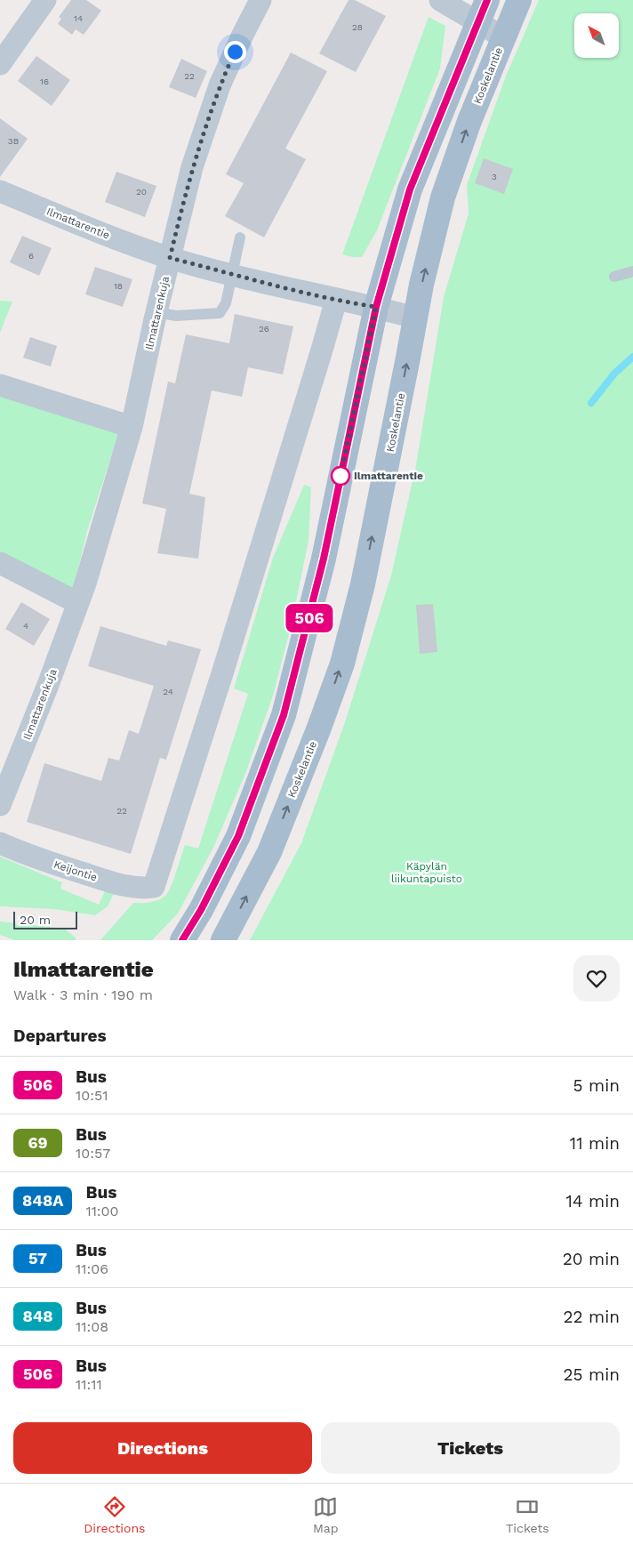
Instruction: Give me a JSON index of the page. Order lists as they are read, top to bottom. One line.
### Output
{"streets":{"main road":["Koskelantie"],"street":["Ilmattarentie","Ilmattarenkuja","Keijontie"]},"crossings":[["Koskelantie","Ilmattarentie"],["Ilmattarentie","Ilmattarenkuja"],["Ilmattarentie","Keijontie"]],"parks":["Käpylän liikuntapuisto"],"places":["Ilmattarentie"],"lines":["bus line 506"],"house_numbers":["14","28","22","16","3B","3","20","6","18","26","4","24","22"],"scale_bar":"20 m","north":"top left","page":{"on_map":"506","scale":"20 m","heading":[["Ilmattarentie","Walk · 3 min · 190 m"],"Departures"],"list":[{"mark":"506","name":"Bus","note":"10:51","value":"5 min"},{"mark":"69","name":"Bus","note":"10:57","value":"11 min"},{"mark":"848A","name":"Bus","note":"11:00","value":"14 min"},{"mark":"57","name":"Bus","note":"11:06","value":"20 min"},{"mark":"848","name":"Bus","note":"11:08","value":"22 min"},{"mark":"506","name":"Bus","note":"11:11","value":"25 min"}],"buttons":["Directions","Tickets"],"tabs":["Directions","Map","Tickets"]}}
